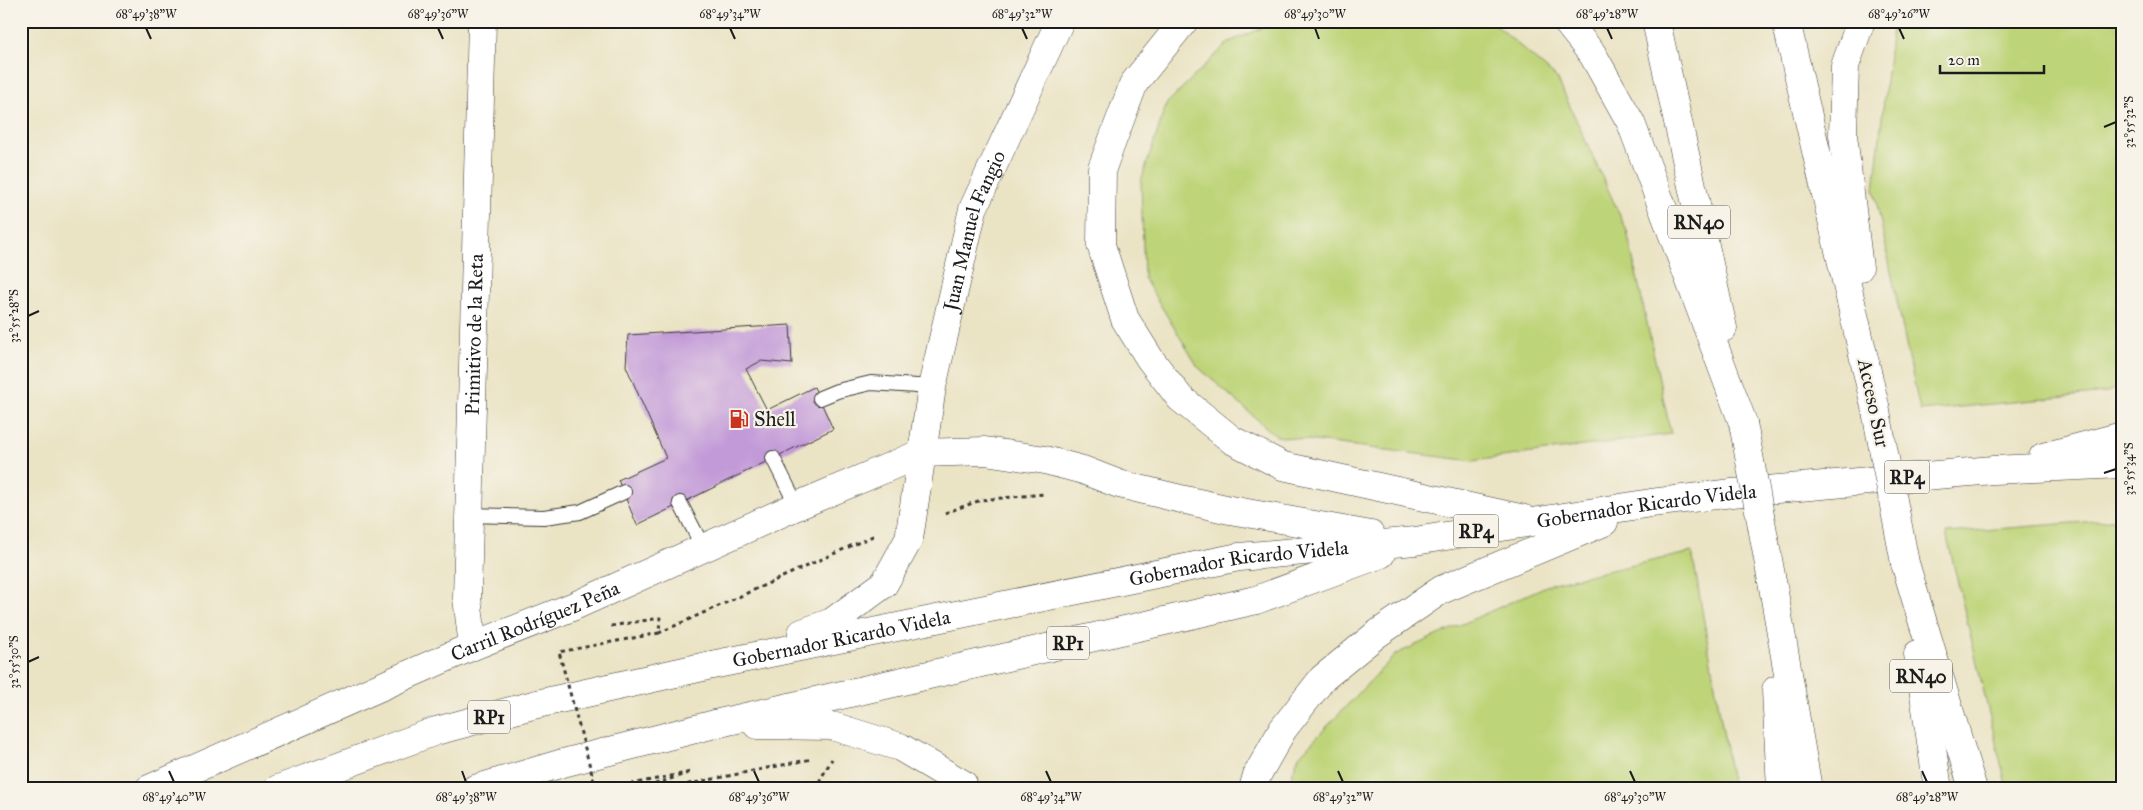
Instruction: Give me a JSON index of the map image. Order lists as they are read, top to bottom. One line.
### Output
{"streets":{"main road":["RN40","Juan Manuel Fangio","Primitivo de la Reta","Acceso Sur","RP4","Gobernador Ricardo Videla","Carril Rodríguez Peña","RP1"]},"crossings":[["Juan Manuel Fangio","Gobernador Ricardo Videla"],["Juan Manuel Fangio","Carril Rodríguez Peña"],["Primitivo de la Reta","Carril Rodríguez Peña"],["RP4","Gobernador Ricardo Videla"]],"places":{"fuel station":["Shell"]},"scale_bar":"20 m","coordinates":["68°49'38\"W","68°49'36\"W","68°49'34\"W","68°49'32\"W","68°49'30\"W","68°49'28\"W","68°49'26\"W","32°55'32\"S","32°55'28\"S","32°55'34\"S","32°55'30\"S","68°49'40\"W"]}
